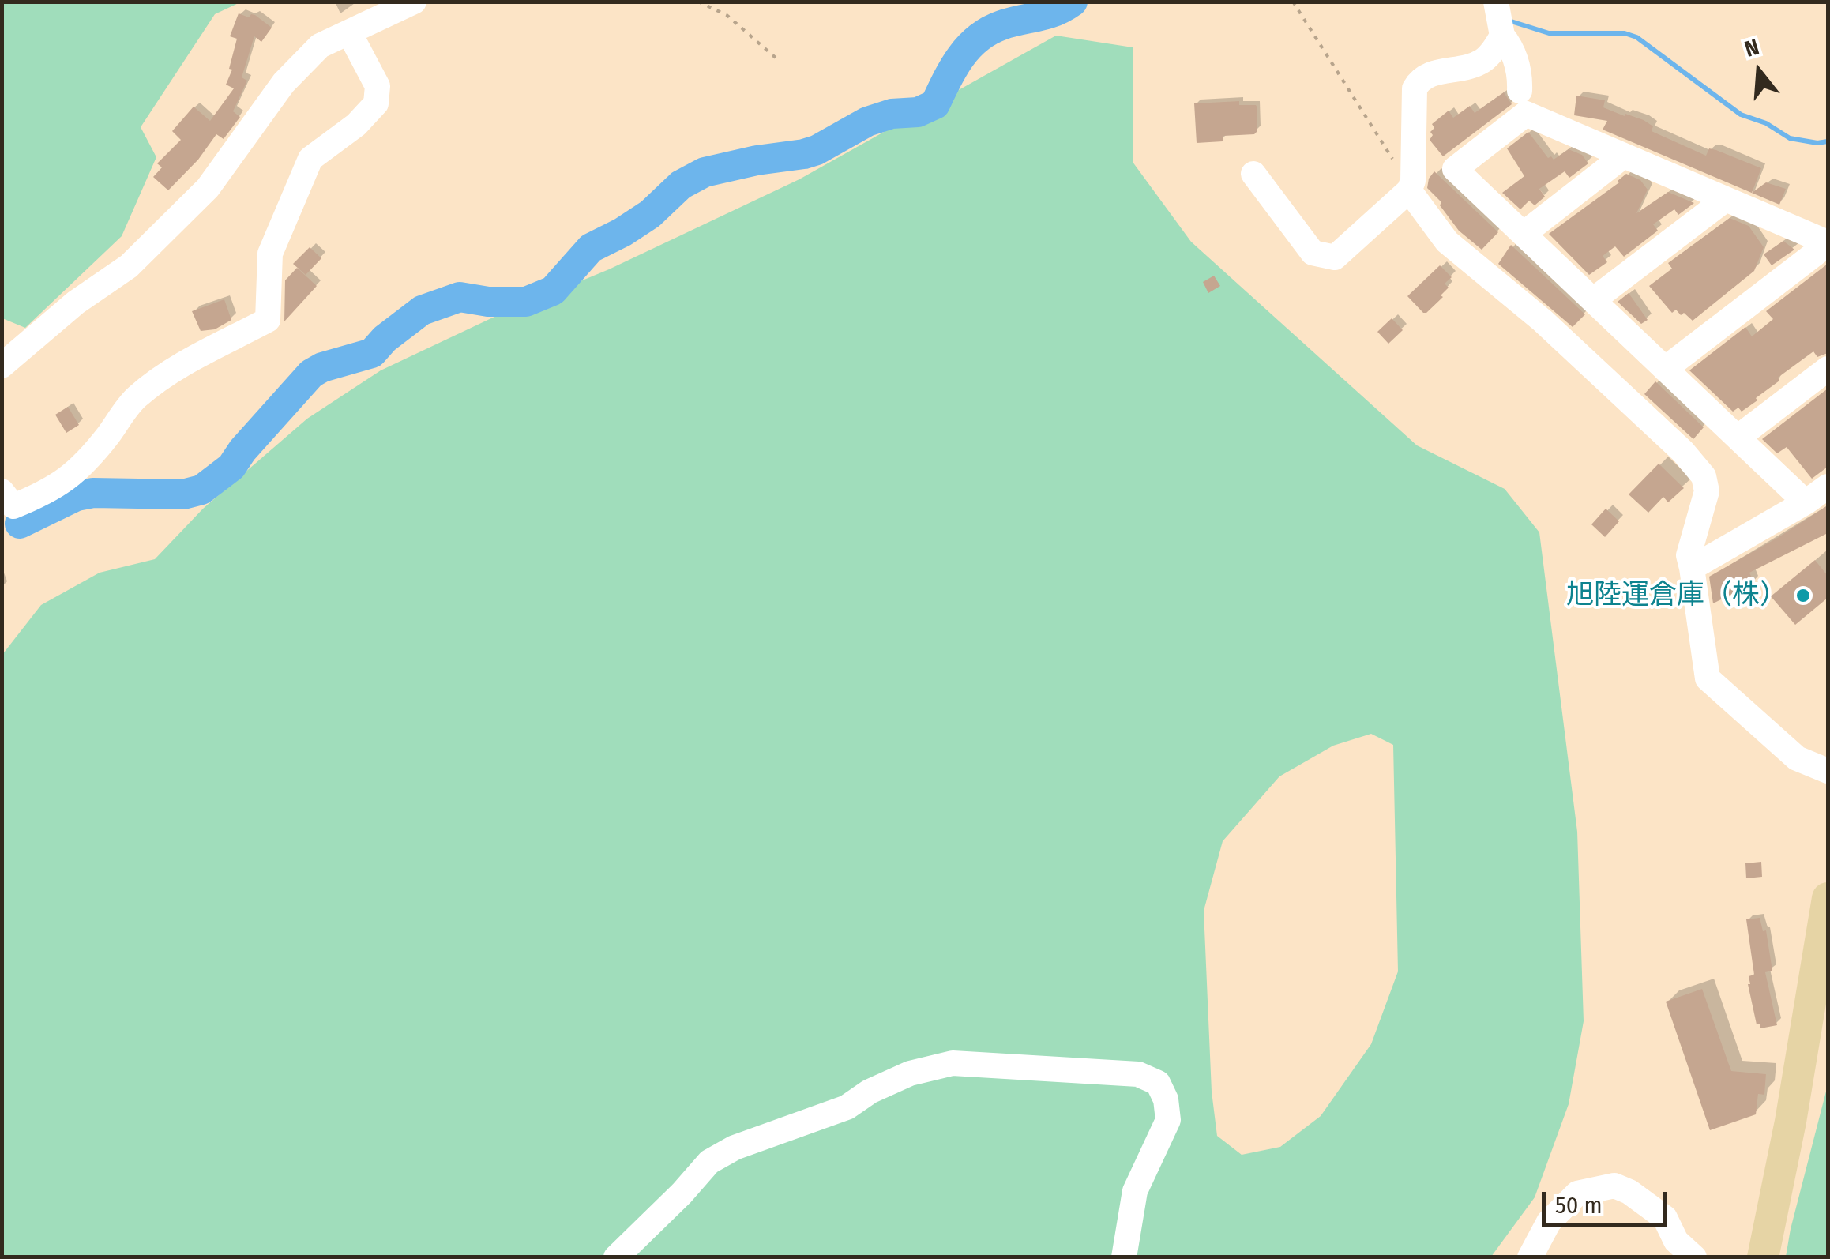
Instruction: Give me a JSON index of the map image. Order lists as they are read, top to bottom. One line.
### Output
{"places":["旭陸運倉庫（株）"],"scale_bar":"50 m","north":"top"}
